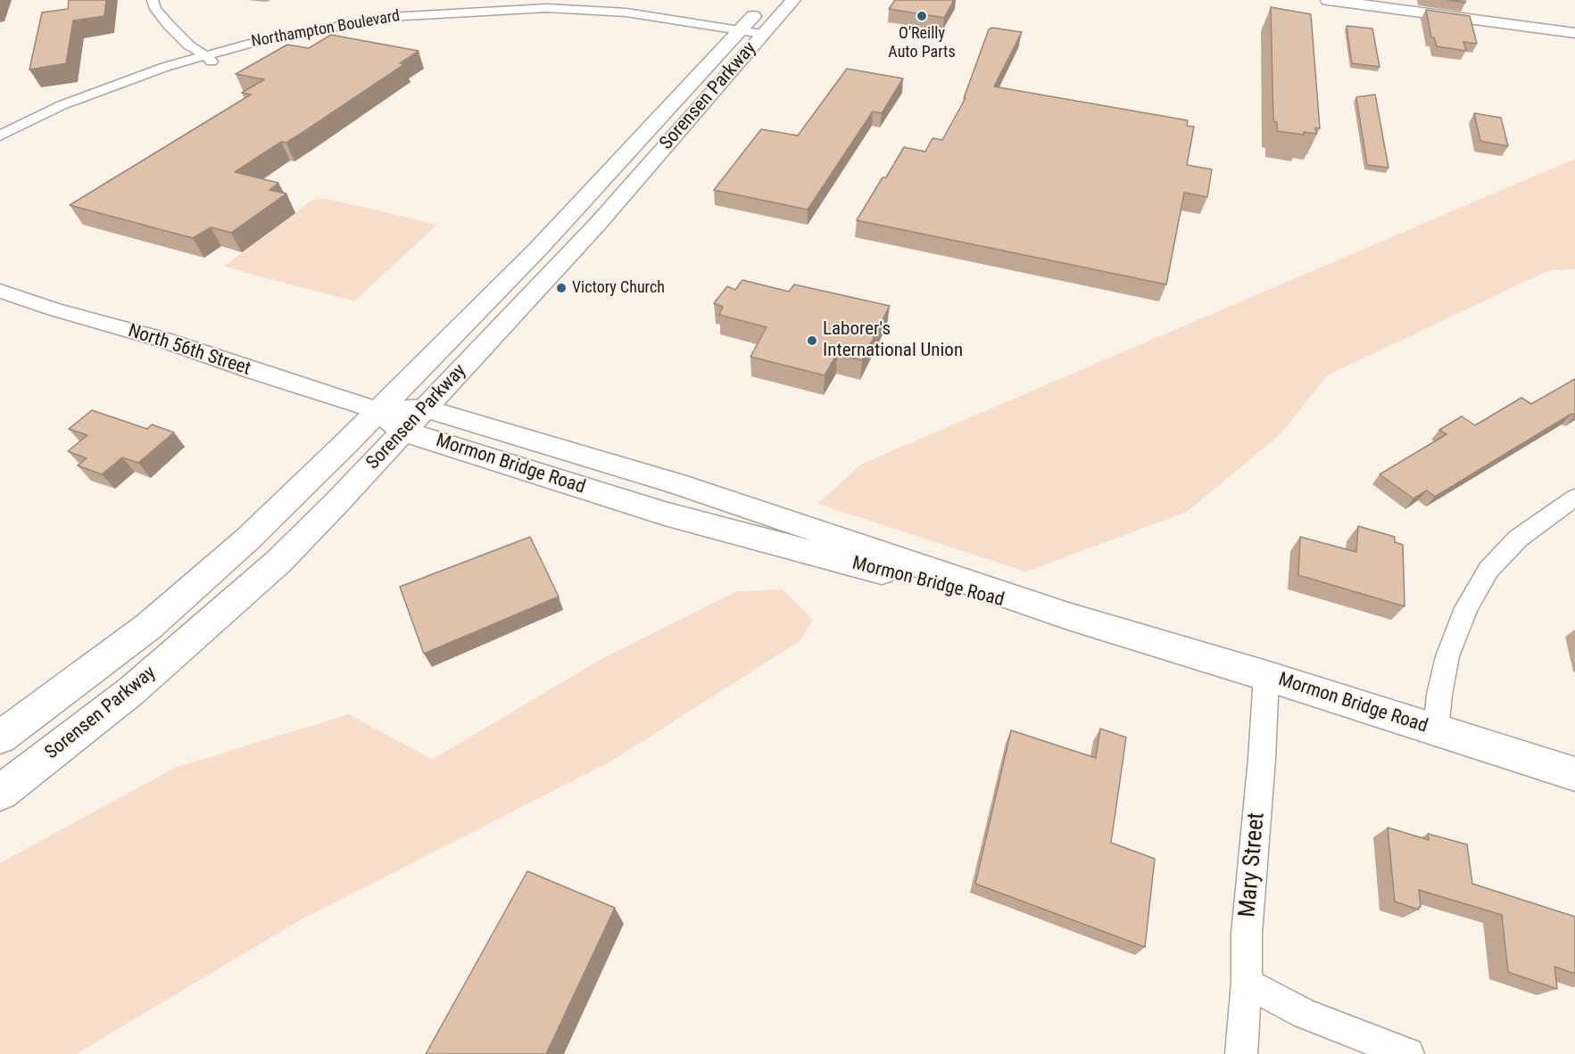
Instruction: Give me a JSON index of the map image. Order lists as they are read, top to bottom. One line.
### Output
{"streets":{"main road":["Sorensen Parkway","Mormon Bridge Road"],"street":["Northampton Boulevard","North 56th Street","Mary Street"]},"crossings":[["Northampton Boulevard","Sorensen Parkway"],["Sorensen Parkway","North 56th Street"],["Sorensen Parkway","Mormon Bridge Road"],["North 56th Street","Mormon Bridge Road"],["Mormon Bridge Road","Mary Street"]],"places":["O'Reilly Auto Parts","Victory Church","Laborer's International Union"]}
